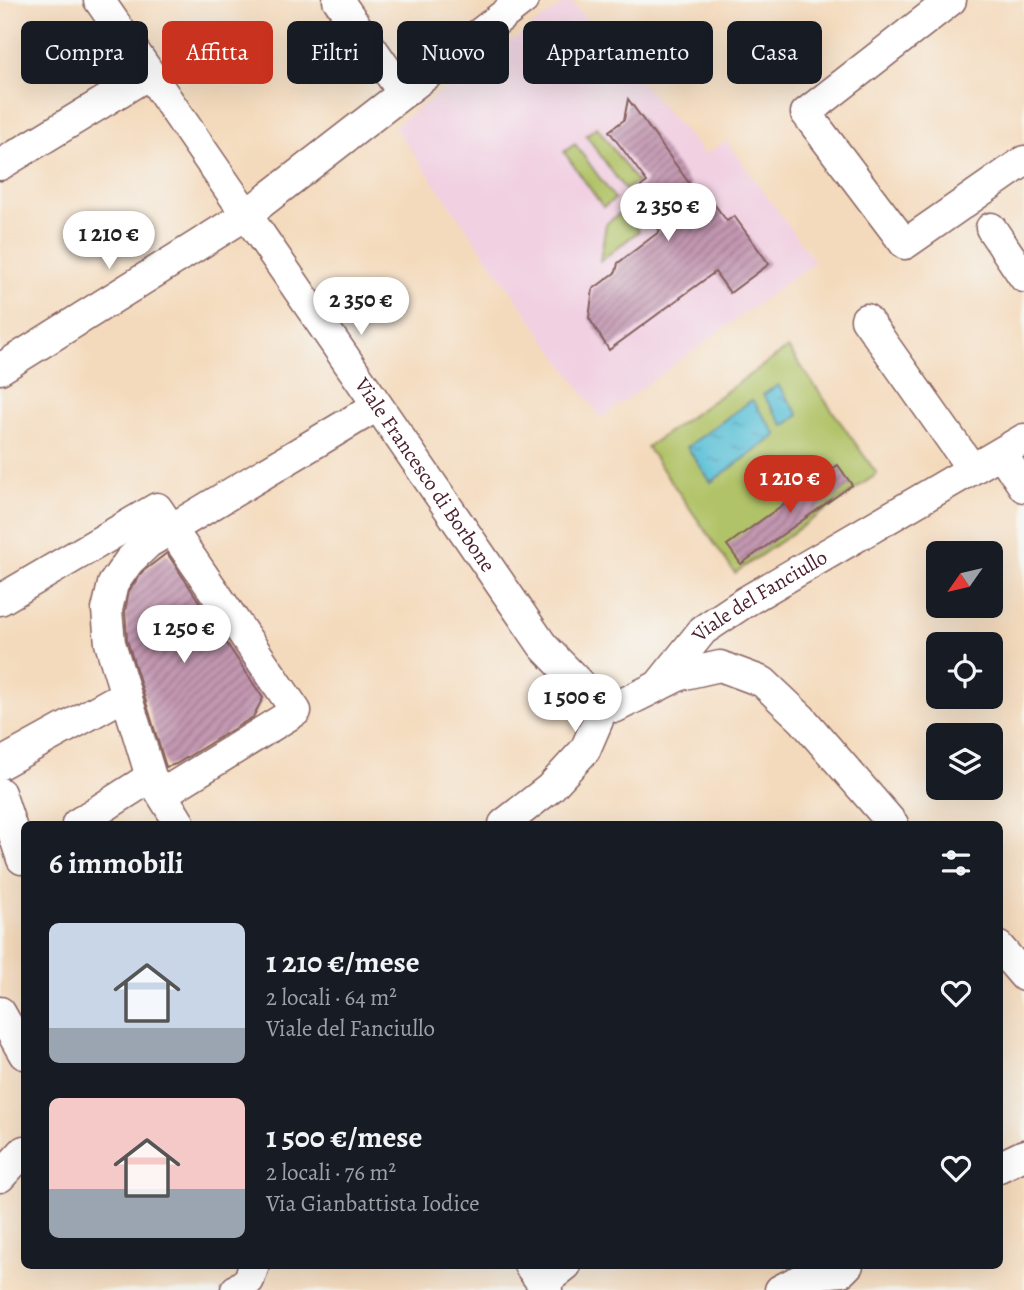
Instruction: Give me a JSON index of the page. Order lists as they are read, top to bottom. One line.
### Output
{"streets":{"street":["Viale Francesco di Borbone","Viale del Fanciullo"]},"north":"bottom left","page":{"chip":["Compra","Affitta","Filtri","Nuovo","Appartamento","Casa"],"price":["2 350 €","1 210 €","2 350 €","1 210 €","1 250 €","1 500 €"],"heading":"6 immobili","list":[{"name":"1 210 €/mese","note":"2 locali · 64 m² · Viale del Fanciullo"},{"name":"1 500 €/mese","note":"2 locali · 76 m² · Via Gianbattista Iodice"}]}}
